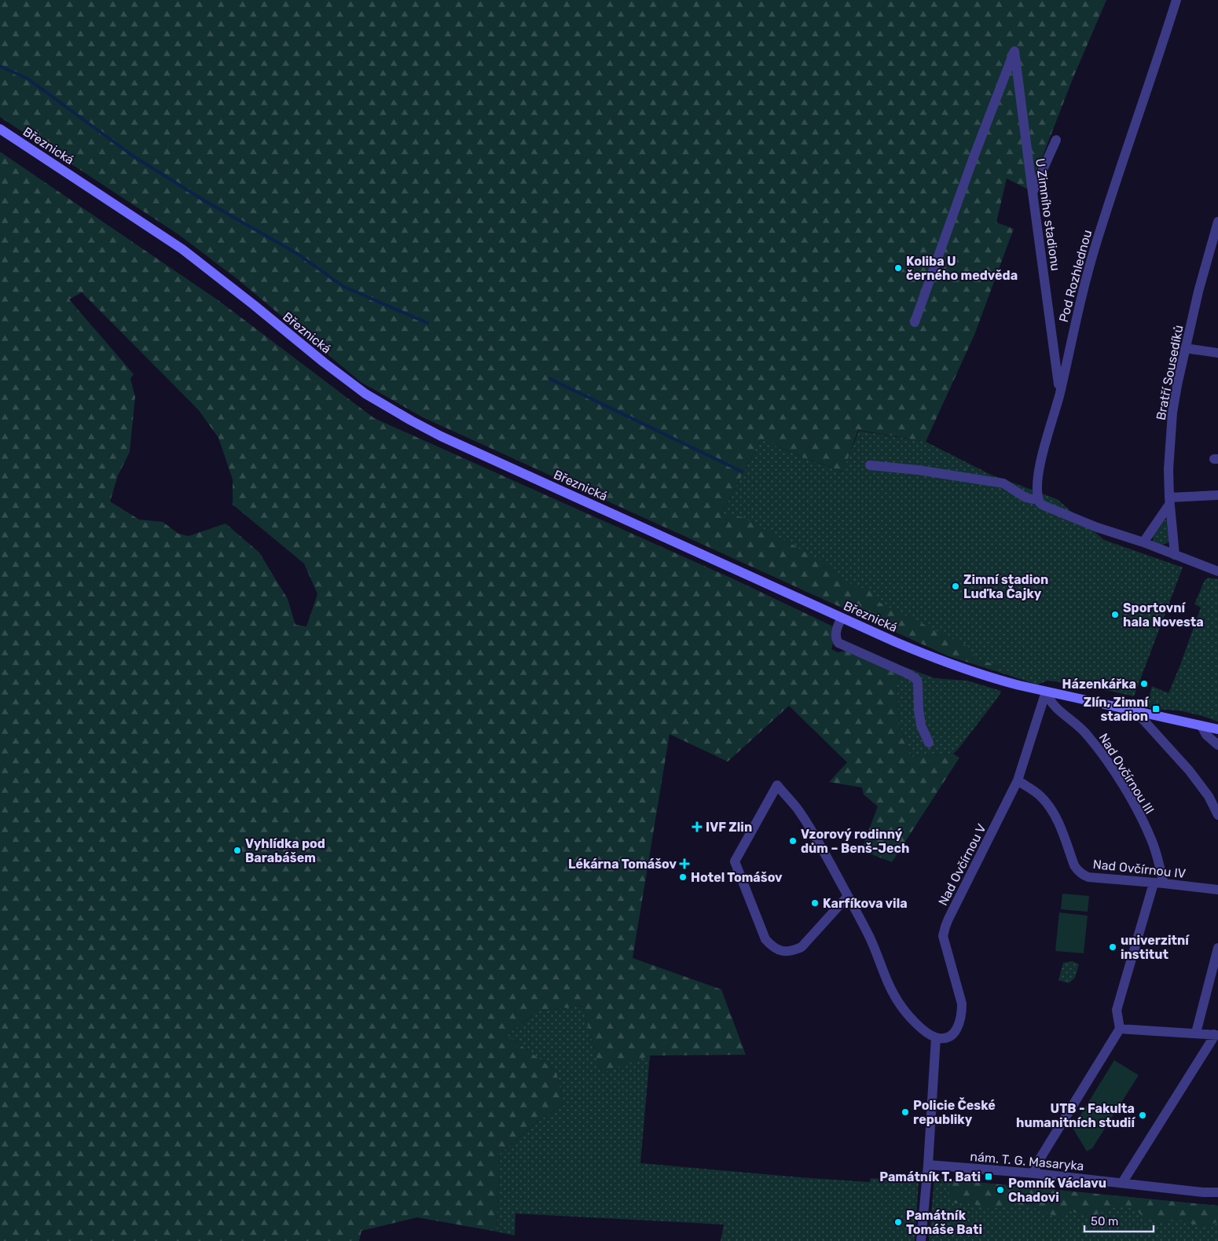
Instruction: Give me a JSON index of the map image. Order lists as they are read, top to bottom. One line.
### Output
{"streets":{"main road":["Březnická"],"street":["U Zimního stadionu","Pod Rozhlednou","Bratří Sousedíků","Nad Ovčírnou III","Nad Ovčírnou V","Nad Ovčírnou IV","nám. T. G. Masaryka"]},"crossings":[["Březnická","Nad Ovčírnou III"],["Březnická","Nad Ovčírnou V"],["U Zimního stadionu","Pod Rozhlednou"],["Nad Ovčírnou III","Nad Ovčírnou V"],["Nad Ovčírnou III","Nad Ovčírnou IV"],["Nad Ovčírnou V","Nad Ovčírnou IV"]],"places":{"other":["Koliba U černého medvěda","Zimní stadion Luďka Čajky","Sportovní hala Novesta","Házenkářka","Vzorový rodinný dům – Benš-Jech","Vyhlídka pod Barabášem","Hotel Tomášov","Karfíkova vila","univerzitní institut","Policie České republiky","UTB - Fakulta humanitních studií","Pomník Václavu Chadovi","Památník Tomáše Bati"],"transit":["Zlín, Zimní stadion","Památník T. Bati"],"health":["IVF Zlin","Lékárna Tomášov"]},"scale_bar":"50 m"}
